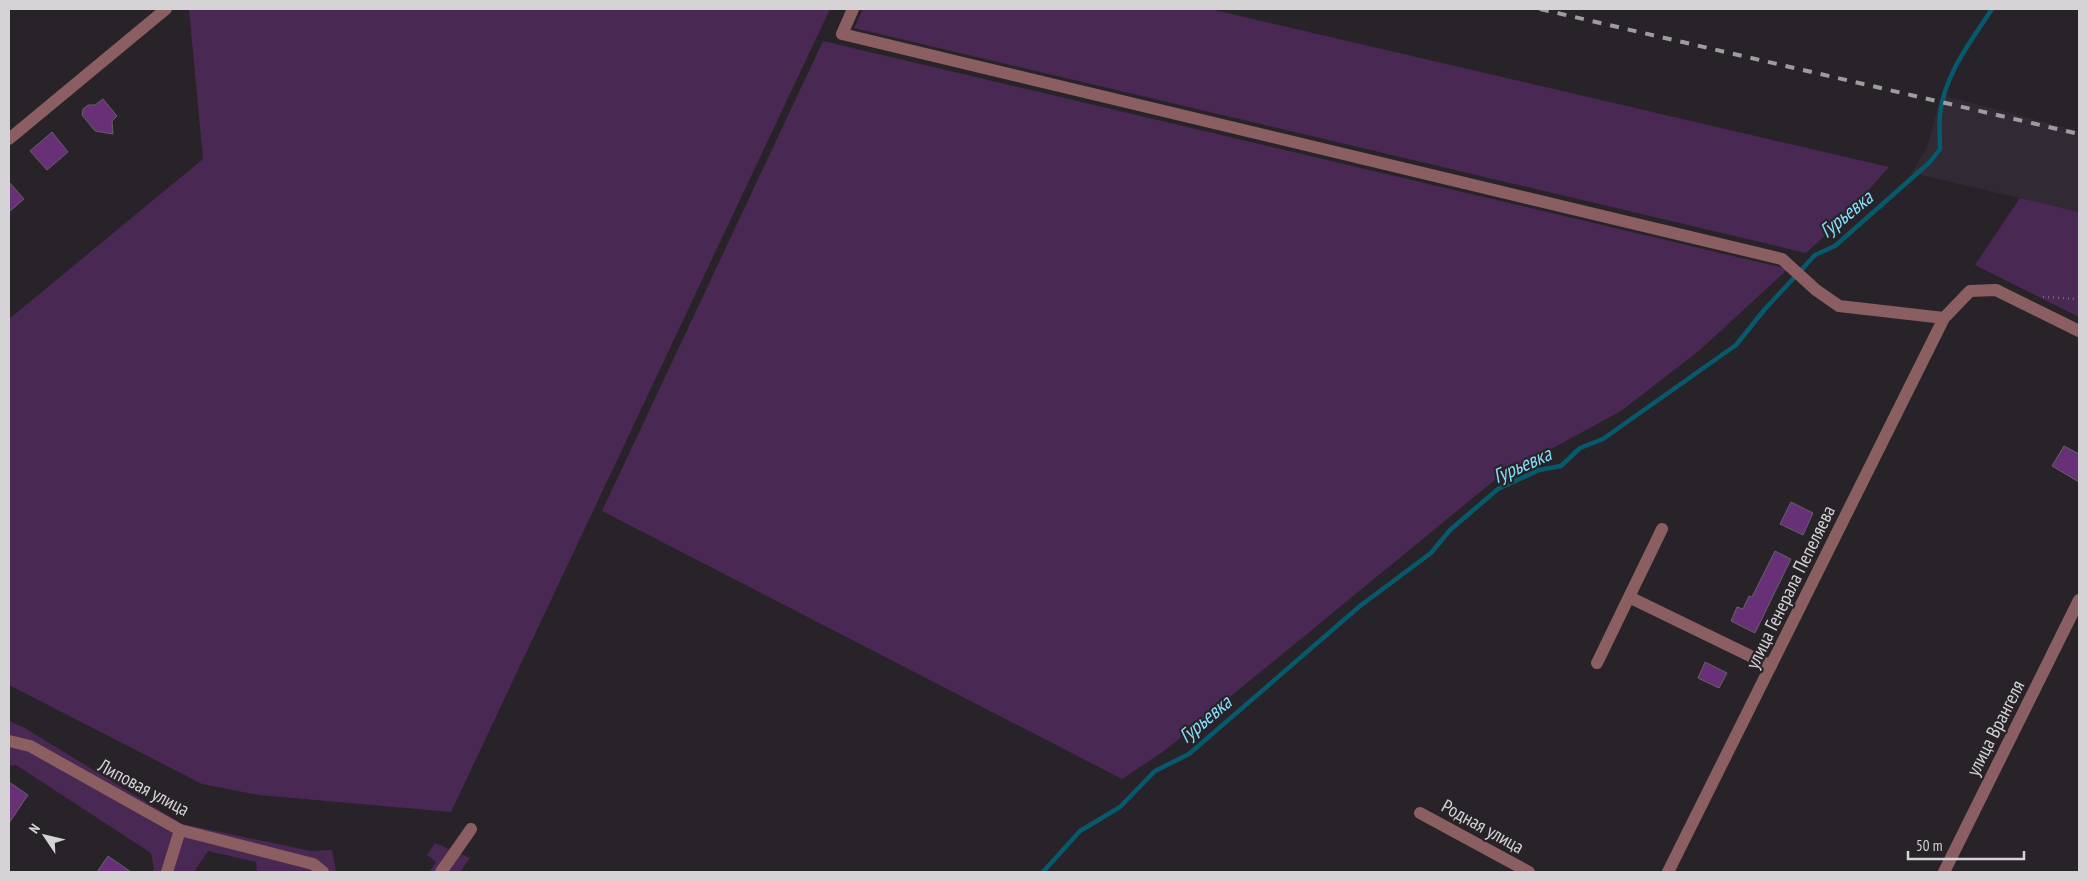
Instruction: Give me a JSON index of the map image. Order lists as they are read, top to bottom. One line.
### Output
{"streets":{"street":["улица Генерала Пепеляева","улица Врангеля","Липовая улица","Родная улица"]},"water":["Гурьевка"],"scale_bar":"50 m","north":"top left"}
